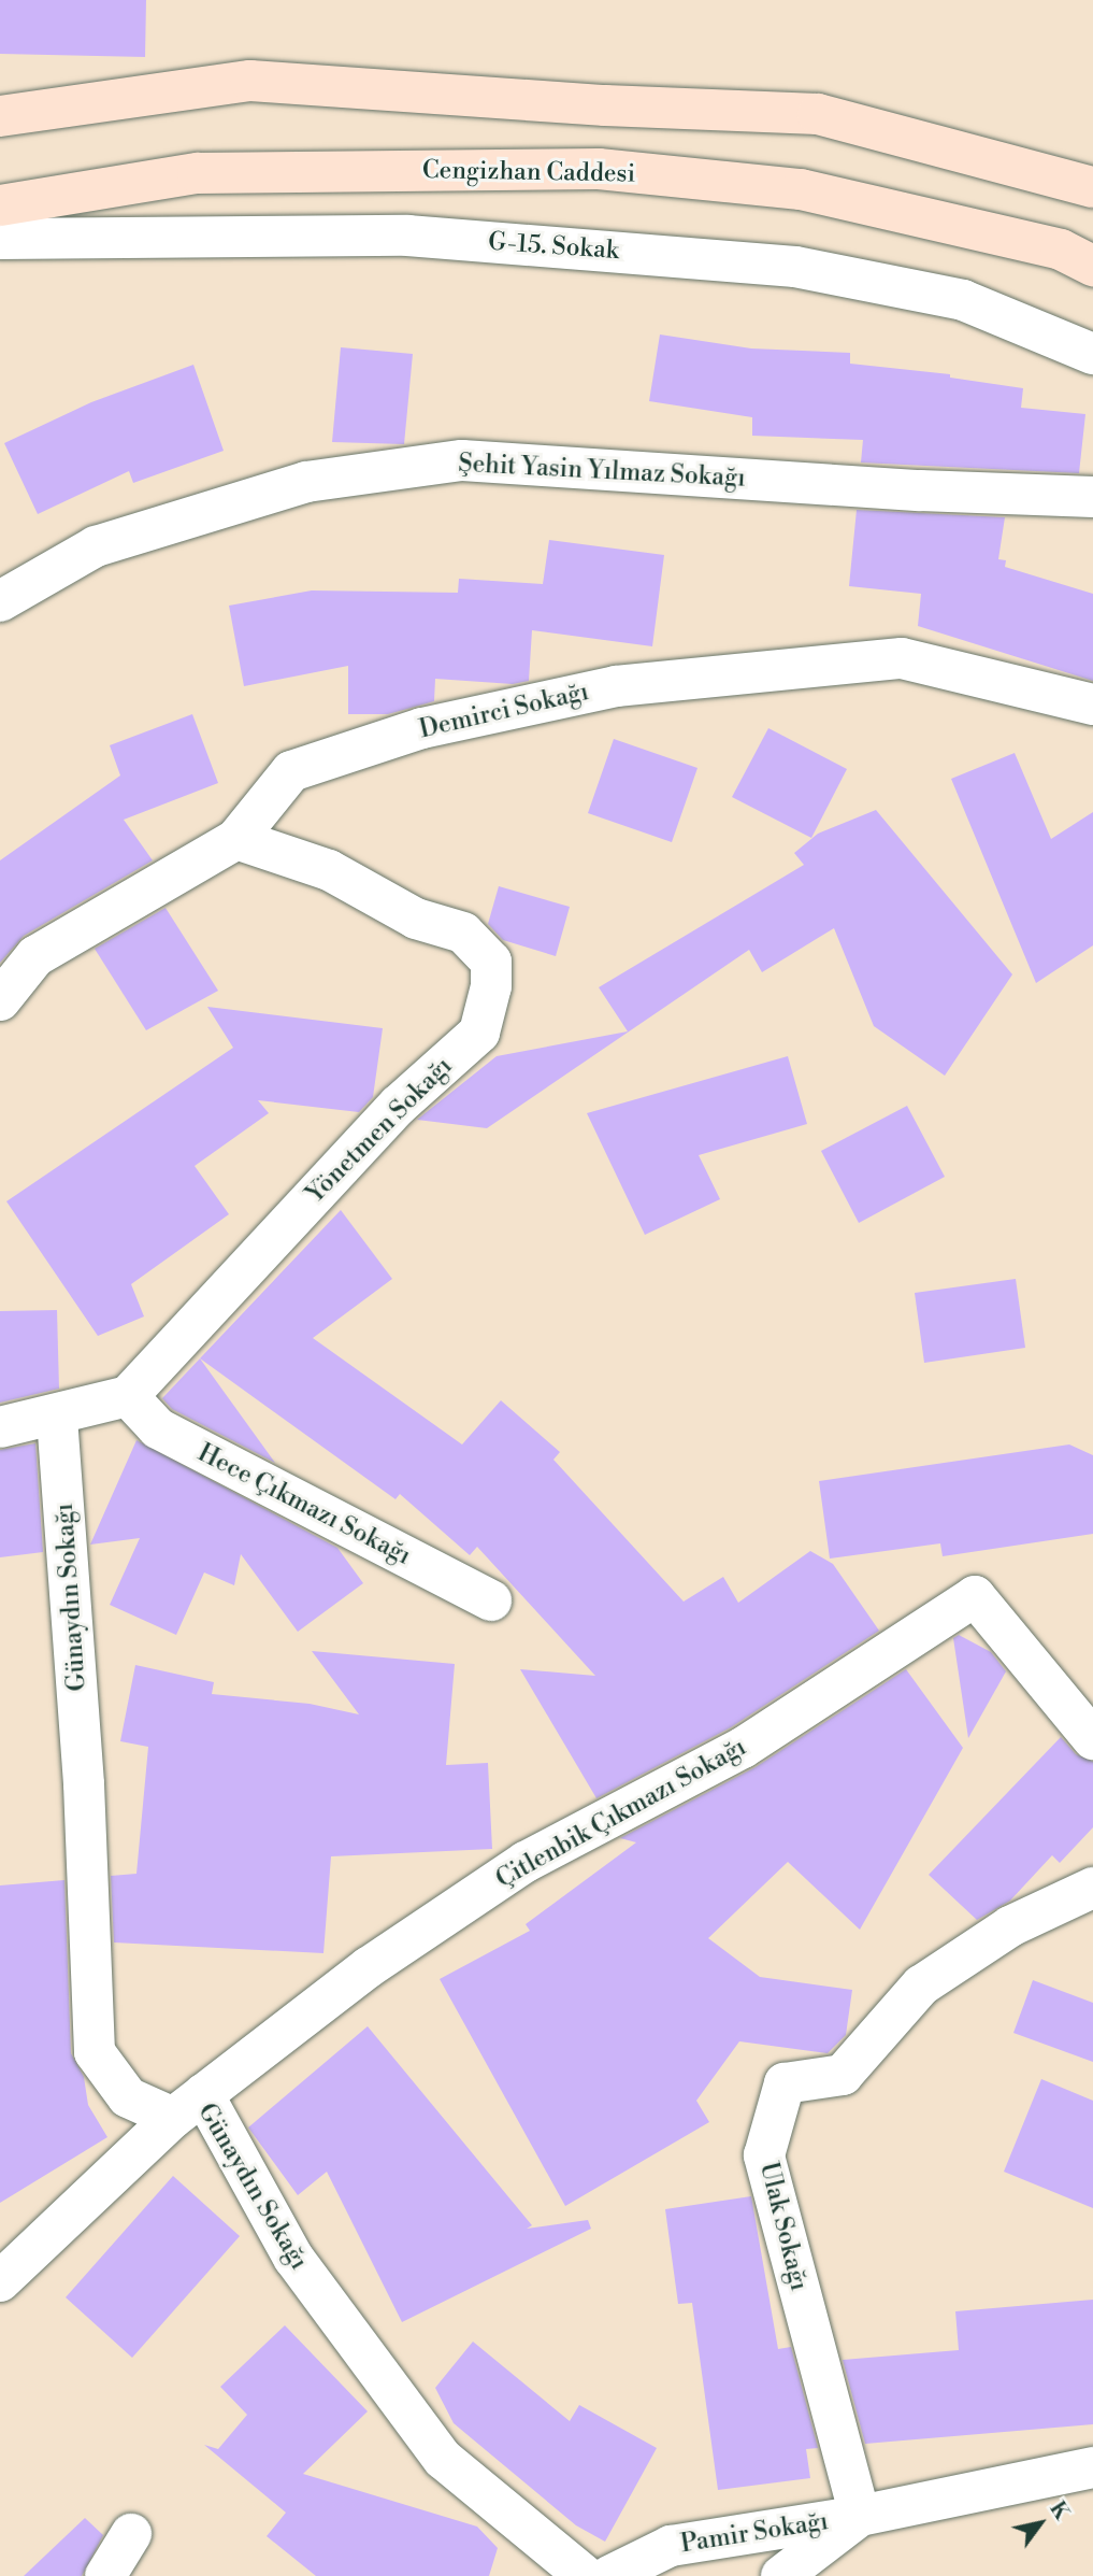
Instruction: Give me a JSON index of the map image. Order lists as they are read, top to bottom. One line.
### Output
{"streets":{"main road":["Cengizhan Caddesi"],"street":["G-15. Sokak","Şehit Yasin Yılmaz Sokağı","Demirci Sokağı","Yönetmen Sokağı","Hece Çıkmazı Sokağı","Günaydın Sokağı","Çitlenbik Çıkmazı Sokağı","Ulak Sokağı","Pamir Sokağı"]},"crossings":[["Demirci Sokağı","Yönetmen Sokağı"],["Yönetmen Sokağı","Hece Çıkmazı Sokağı"],["Yönetmen Sokağı","Günaydın Sokağı"],["Günaydın Sokağı","Çitlenbik Çıkmazı Sokağı"],["Ulak Sokağı","Pamir Sokağı"]],"north":"top right"}
